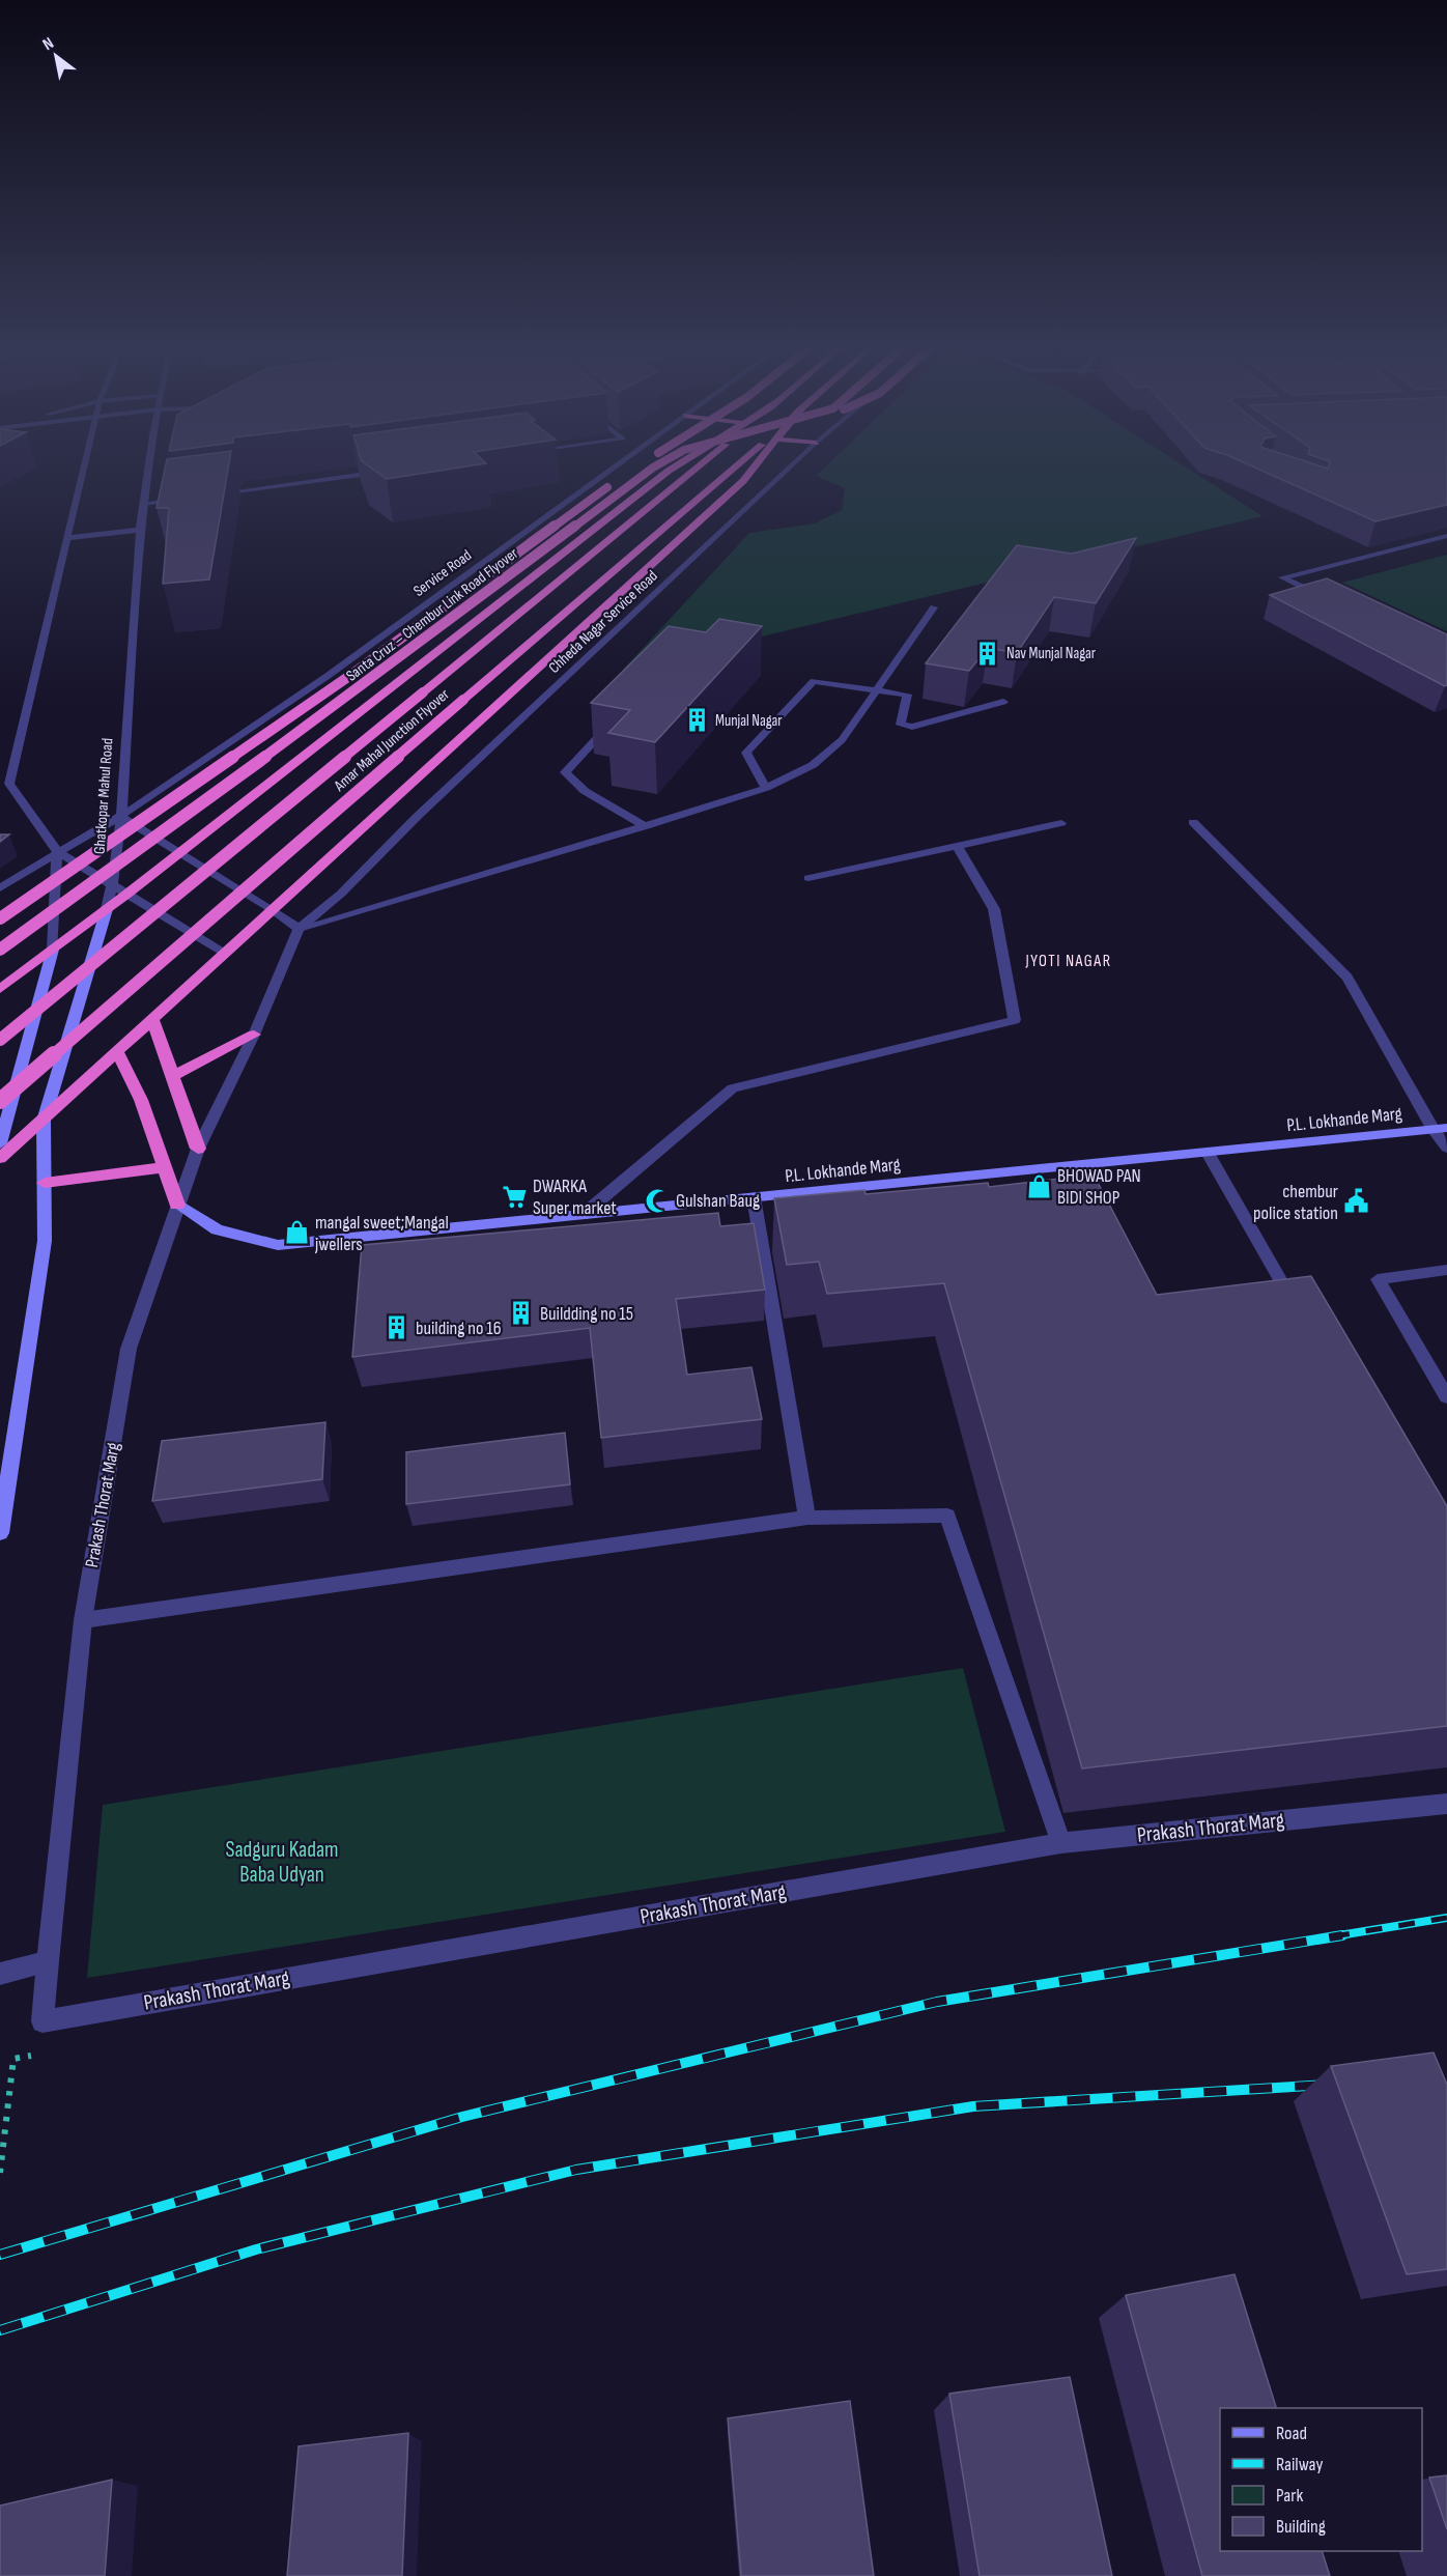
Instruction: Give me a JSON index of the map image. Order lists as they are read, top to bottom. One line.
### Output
{"streets":{"highway":["Santa Cruz – Chembur Link Road Flyover","Amar Mahal Junction Flyover"],"main road":["Ghatkopar Mahul Road","P.L. Lokhande Marg"],"street":["Service Road","Chheda Nagar Service Road","Prakash Thorat Marg"]},"crossings":[["Service Road","Ghatkopar Mahul Road"],["Chheda Nagar Service Road","Prakash Thorat Marg"],["P.L. Lokhande Marg","Prakash Thorat Marg"]],"districts":["JYOTI NAGAR"],"parks":["Sadguru Kadam Baba Udyan"],"places":{"building":["Nav Munjal Nagar","Munjal Nagar","Buildding no 15","building no 16"],"shop":["BHOWAD PAN BIDI SHOP","mangal sweet;Mangal jwellers"],"supermarket":["DWARKA Super market"],"mosque":["Gulshan Baug"],"public building":["chembur police station"]},"legend":["Road","Railway","Park","Building"],"north":"top left"}
